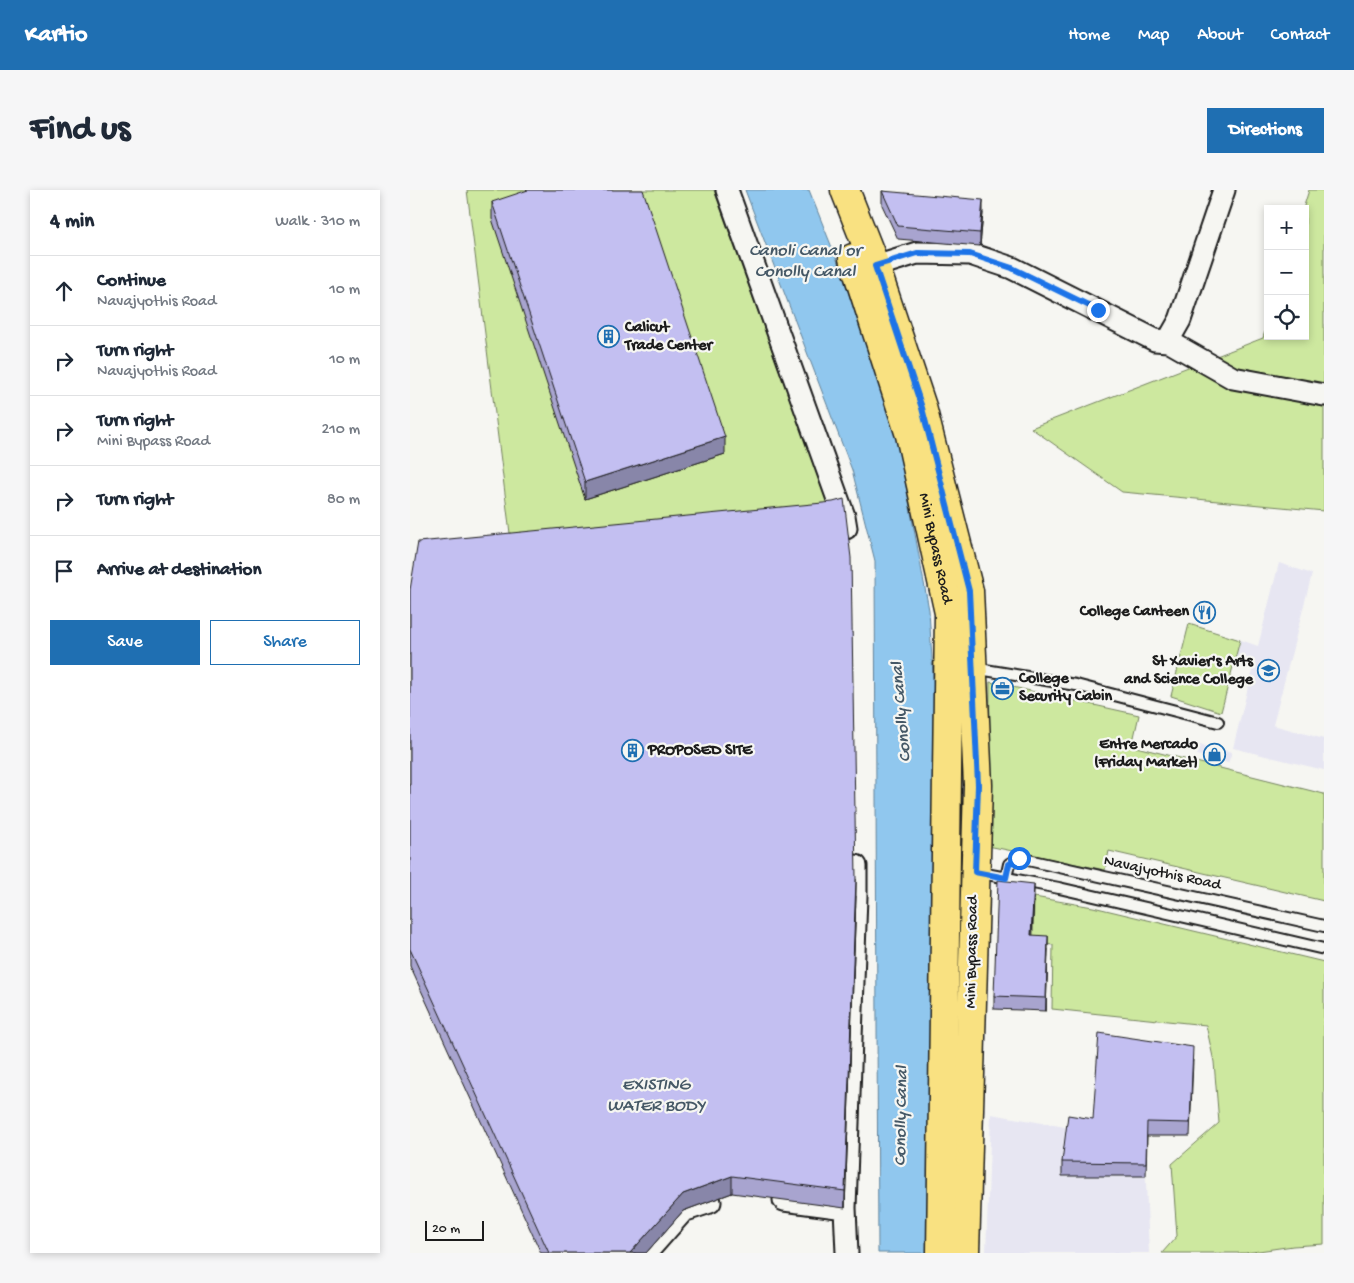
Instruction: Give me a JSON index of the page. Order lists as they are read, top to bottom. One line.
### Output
{"streets":{"main road":["Mini Bypass Road"],"lane":["Navajyothis Road"]},"water":["Canoli Canal or Conolly Canal","Conolly Canal","EXISTING WATER BODY"],"places":{"building":["Calicut Trade Center","PROPOSED SITE"],"restaurant":["College Canteen"],"school or university":["St Xavier's Arts and Science College"],"office":["College Security Cabin"],"shop":["Entre Mercado (Friday Market)"]},"scale_bar":"20 m","page":{"header":"Kartio","nav":["Home","Map","About","Contact"],"buttons":["Directions",["Save","Share"]],"title":"Find us","heading":["4 min","Walk · 310 m"],"map_buttons":["+","−"],"list":[["Continue","Navajyothis Road","10 m"],["Turn right","Navajyothis Road","10 m"],["Turn right","Mini Bypass Road","210 m"],["Turn right","80 m"],"Arrive at destination"],"scale":"20 m"}}
